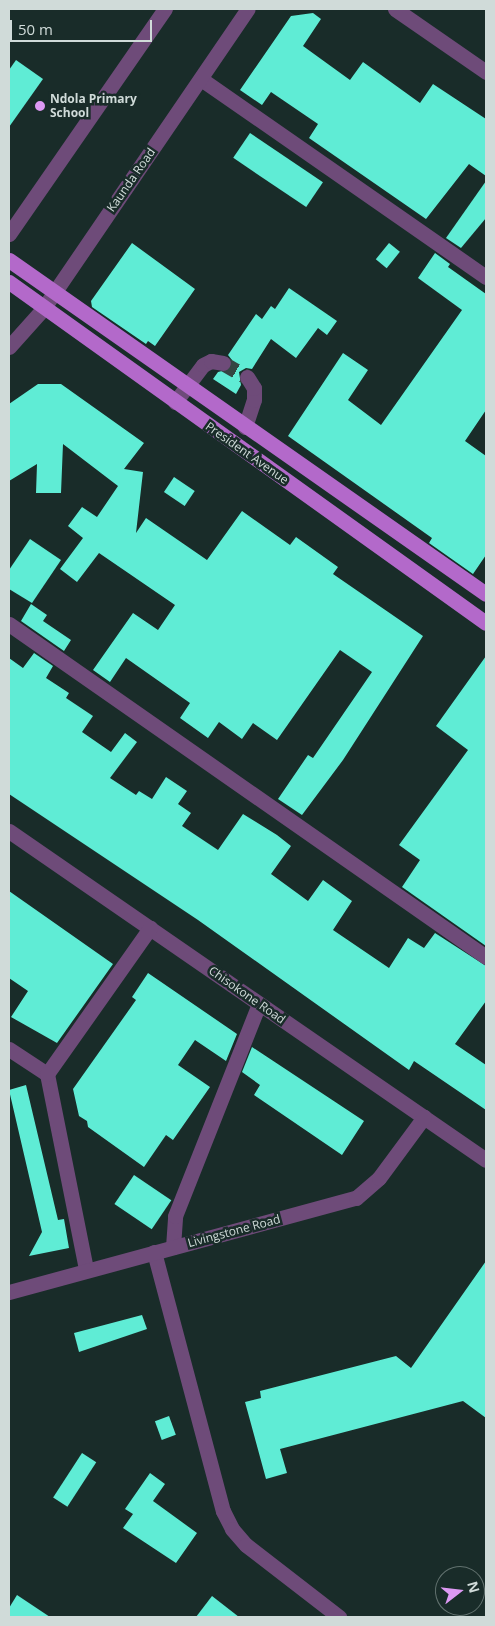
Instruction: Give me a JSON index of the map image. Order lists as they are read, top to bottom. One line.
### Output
{"streets":{"main road":["President Avenue"],"street":["Kaunda Road","Chisokone Road","Livingstone Road"]},"crossings":[["Kaunda Road","President Avenue"],["Chisokone Road","Livingstone Road"]],"places":["Ndola Primary School"],"scale_bar":"50 m","north":"right"}
